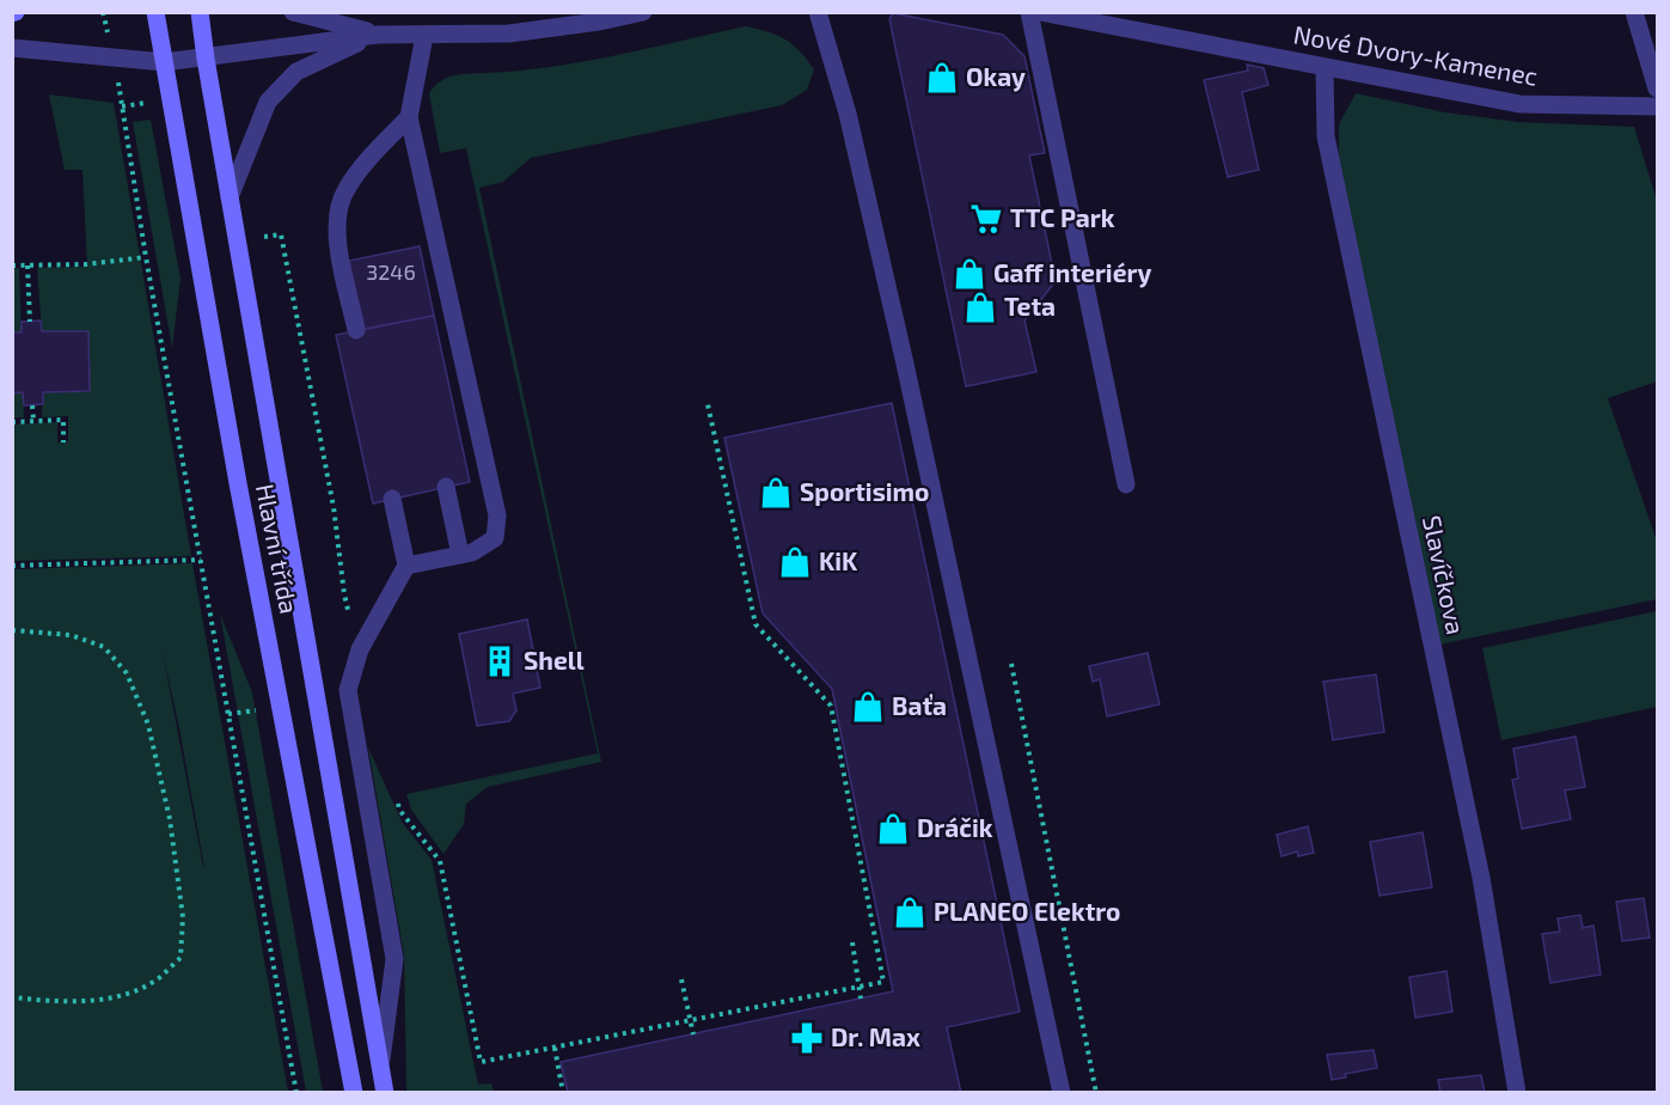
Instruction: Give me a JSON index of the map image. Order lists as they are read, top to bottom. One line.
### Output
{"streets":{"main road":["Hlavní třída"],"street":["Nové Dvory-Kamenec","Slavíčkova"]},"crossings":[["Nové Dvory-Kamenec","Slavíčkova"]],"places":{"shop":["Okay","Gaff interiéry","Teta","Sportisimo","KiK","Baťa","Dráčik","PLANEO Elektro"],"supermarket":["TTC Park"],"building":["Shell"],"pharmacy":["Dr. Max"]},"house_numbers":["3246"]}
